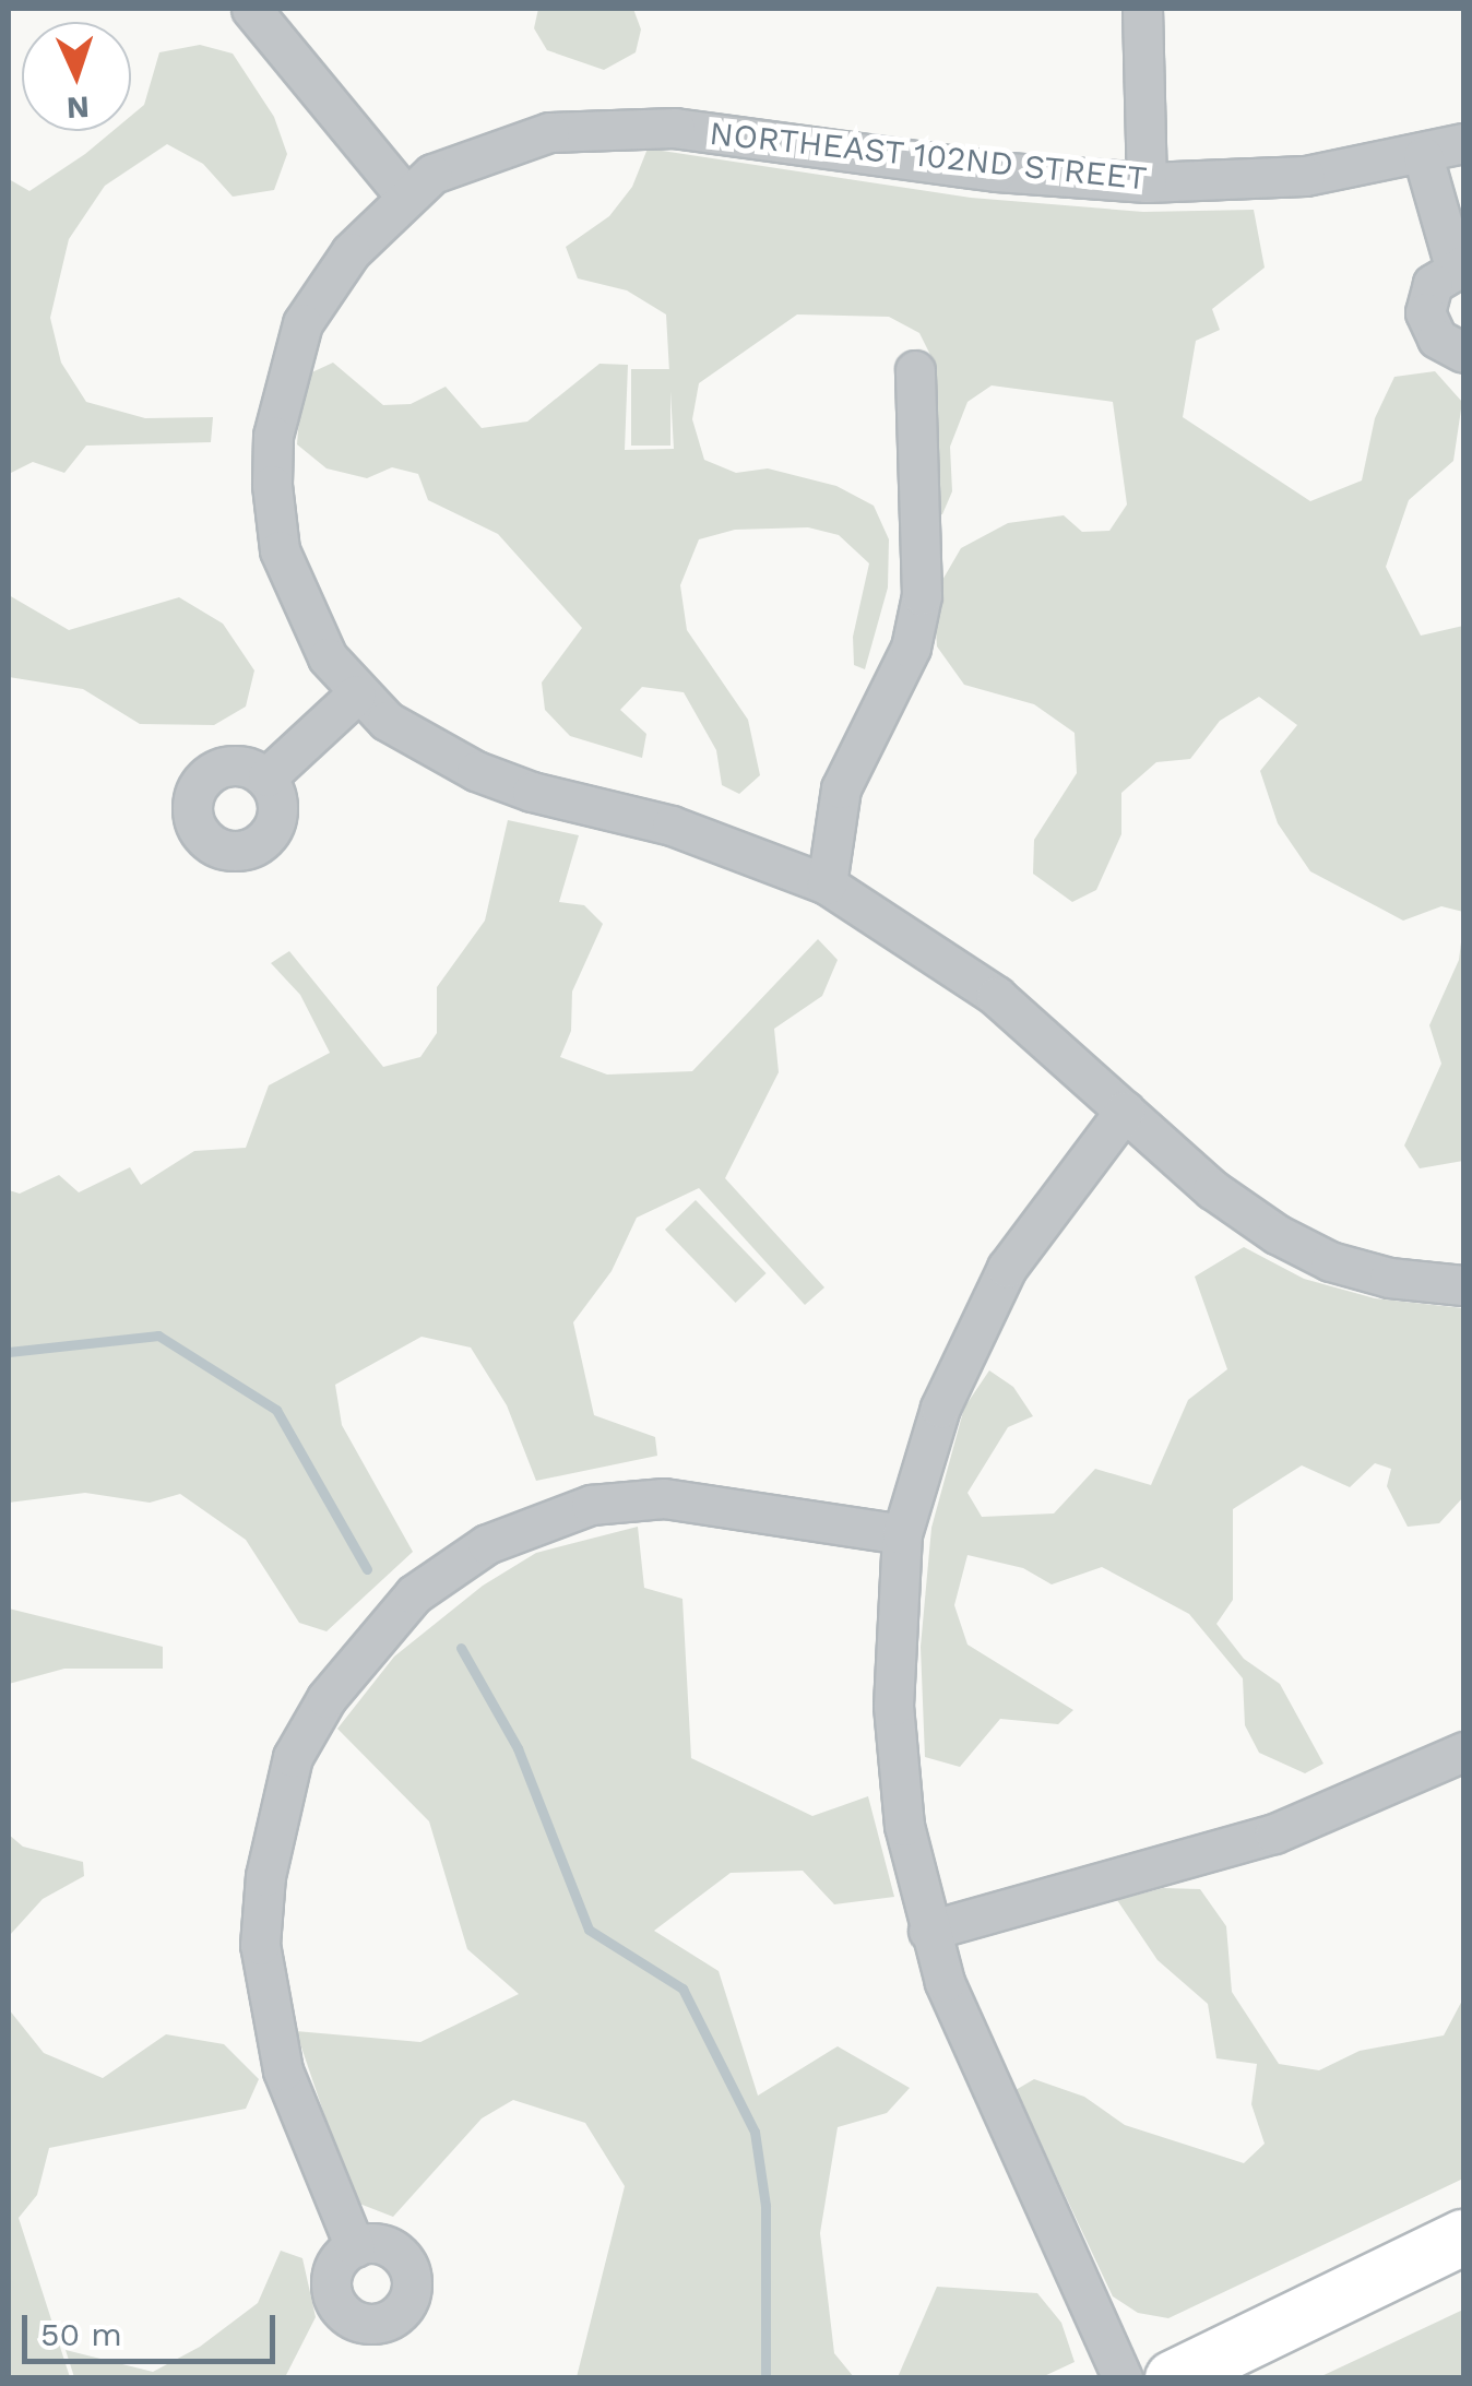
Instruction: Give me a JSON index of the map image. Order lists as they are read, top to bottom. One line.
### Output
{"streets":{"street":["NORTHEAST 102ND STREET"]},"scale_bar":"50 m","north":"bottom"}
